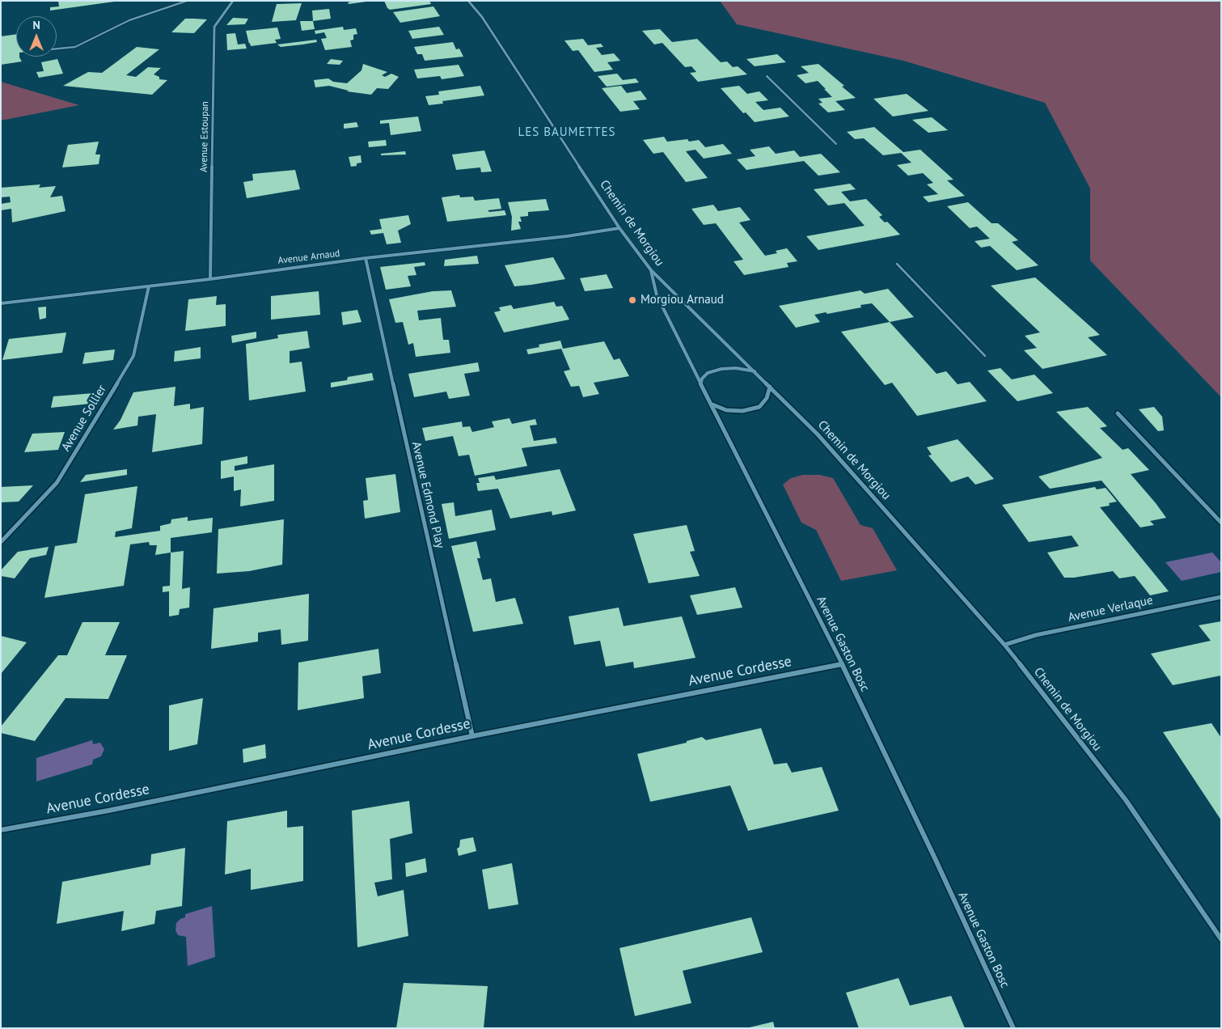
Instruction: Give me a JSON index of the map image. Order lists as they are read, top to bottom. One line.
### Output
{"streets":{"street":["Avenue Estoupan","Chemin de Morgiou","Avenue Arnaud","Avenue Sollier","Avenue Edmond Play","Avenue Verlaque","Avenue Gaston Bosc","Avenue Cordesse"]},"crossings":[["Avenue Estoupan","Avenue Arnaud"],["Chemin de Morgiou","Avenue Arnaud"],["Chemin de Morgiou","Avenue Verlaque"],["Chemin de Morgiou","Avenue Gaston Bosc"],["Avenue Arnaud","Avenue Sollier"],["Avenue Arnaud","Avenue Edmond Play"],["Avenue Edmond Play","Avenue Cordesse"],["Avenue Gaston Bosc","Avenue Cordesse"]],"districts":["LES BAUMETTES"],"places":["Morgiou Arnaud"],"north":"top"}
